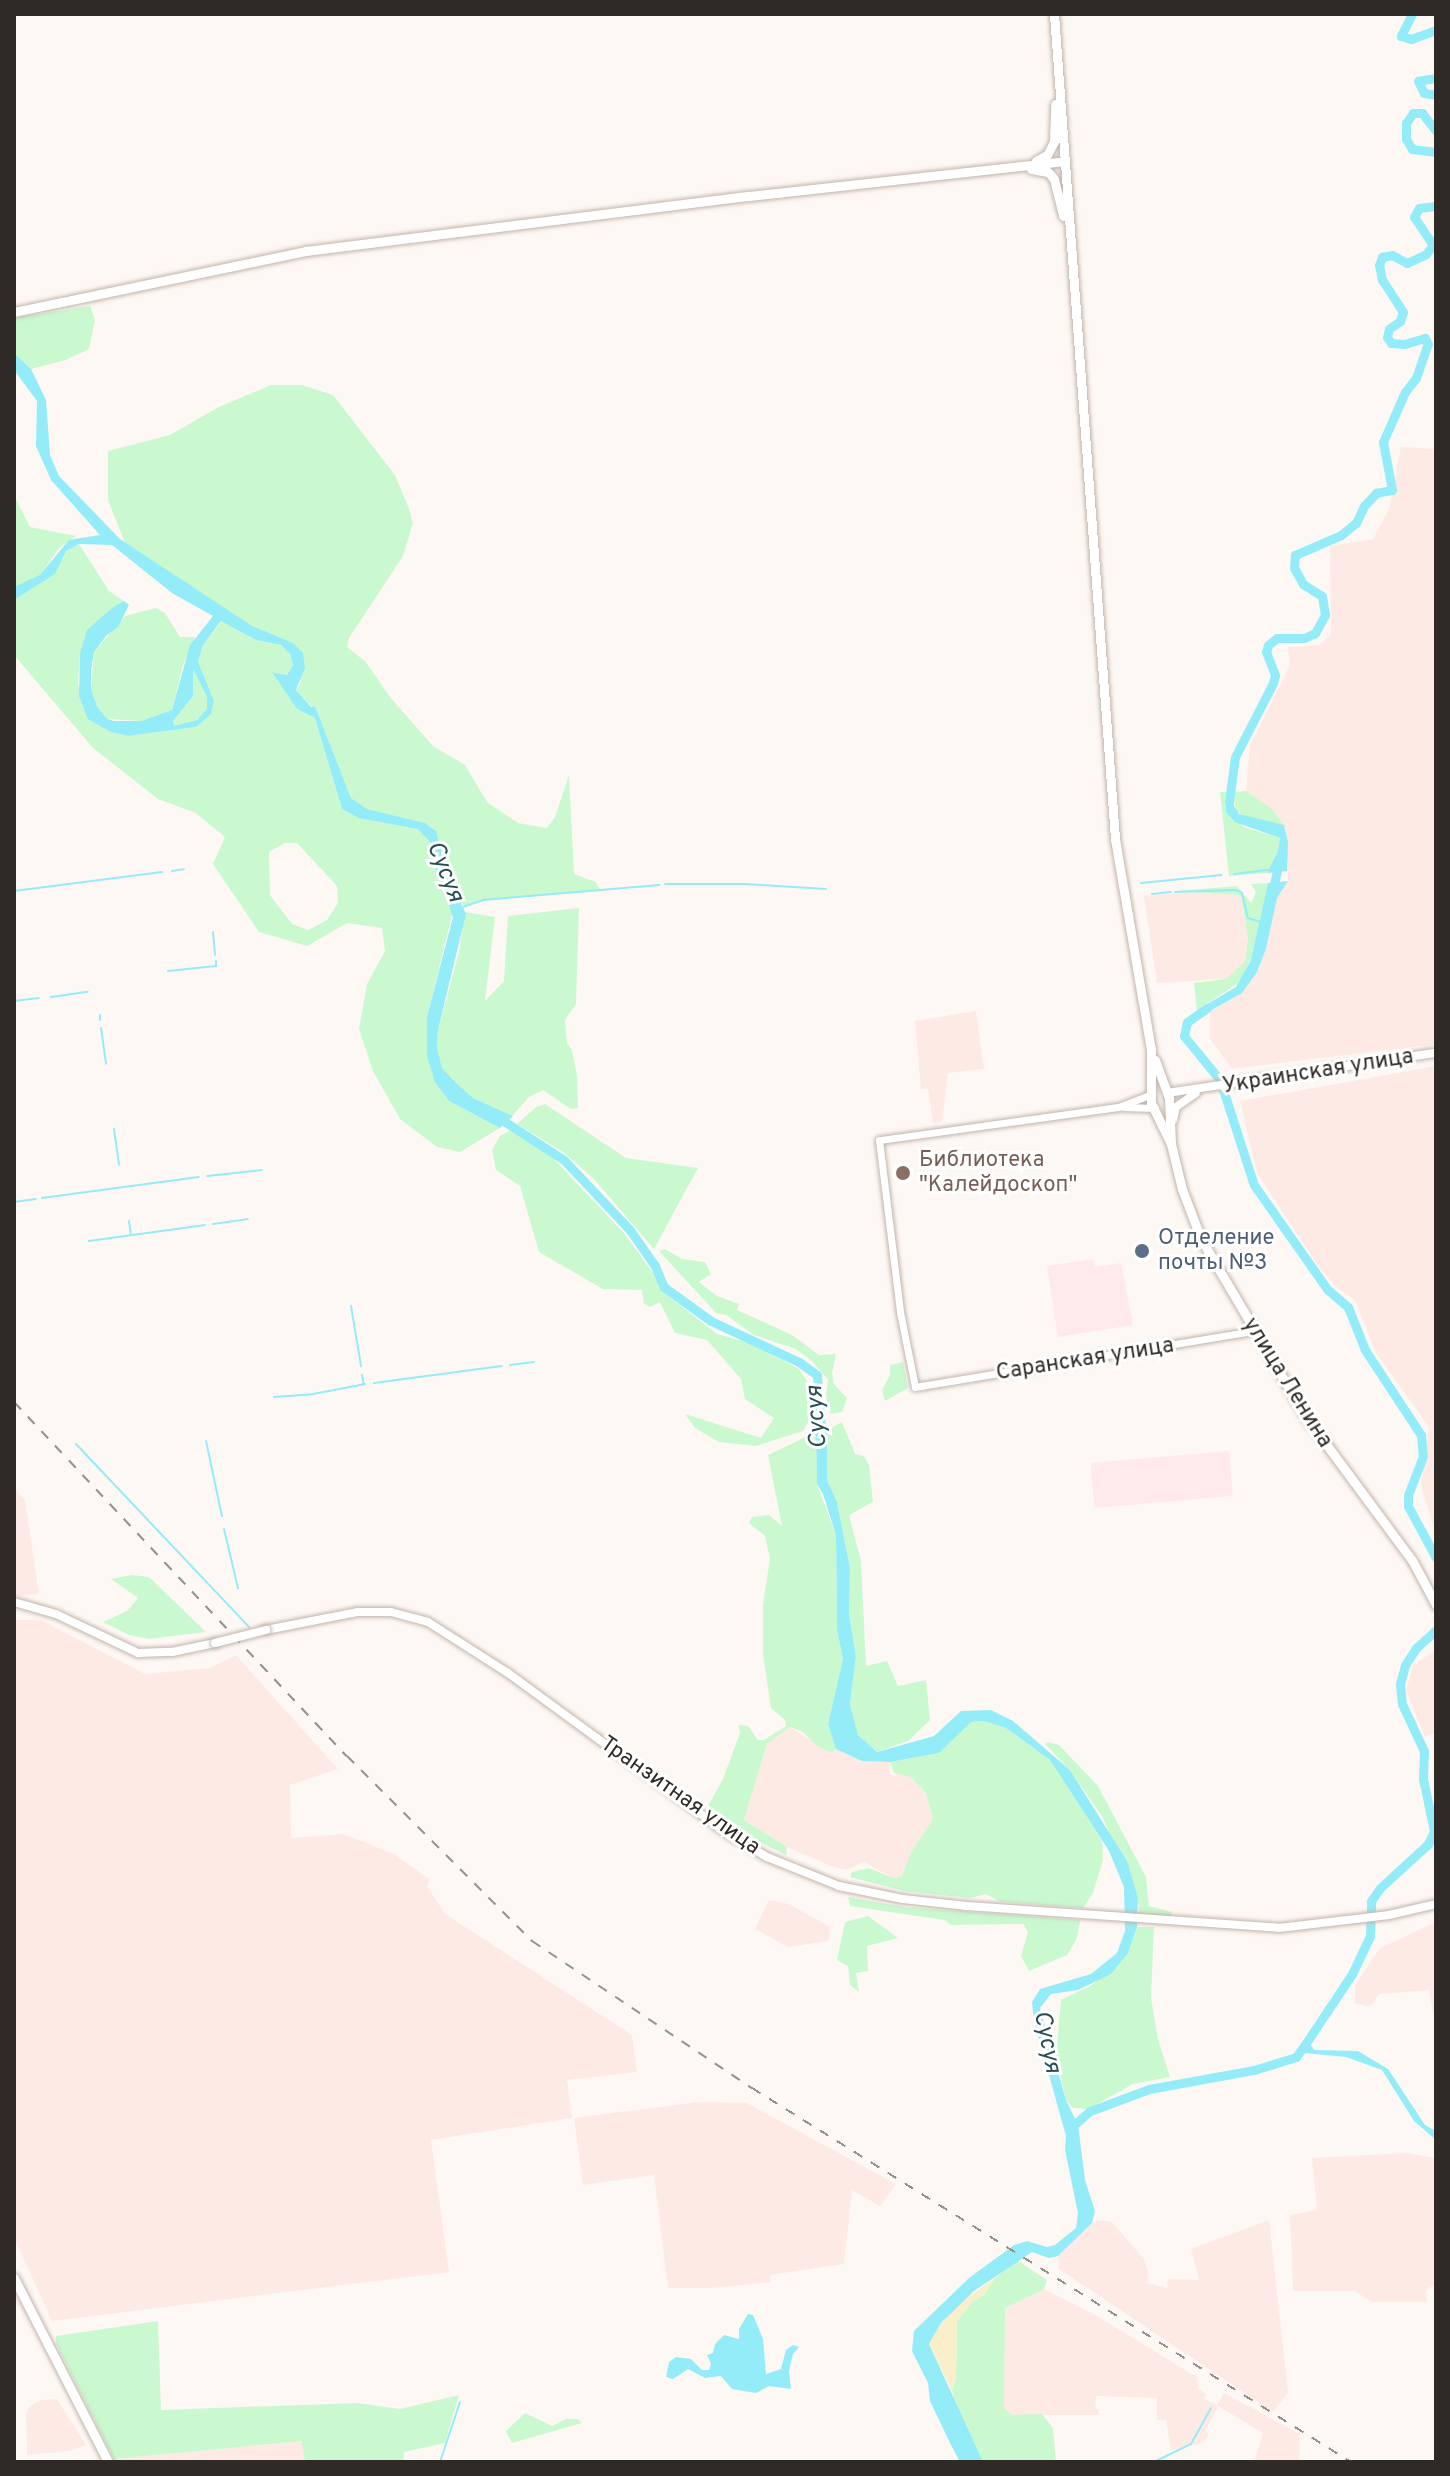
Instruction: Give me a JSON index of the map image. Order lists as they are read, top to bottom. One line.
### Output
{"streets":{"main road":["Украинская улица","улица Ленина","Транзитная улица"],"street":["Саранская улица"]},"crossings":[["Украинская улица","Саранская улица"],["Украинская улица","улица Ленина"],["Саранская улица","улица Ленина"]],"water":["Сусуя"],"places":["Библиотека \"Калейдоскоп\"","Отделение почты №3"]}
